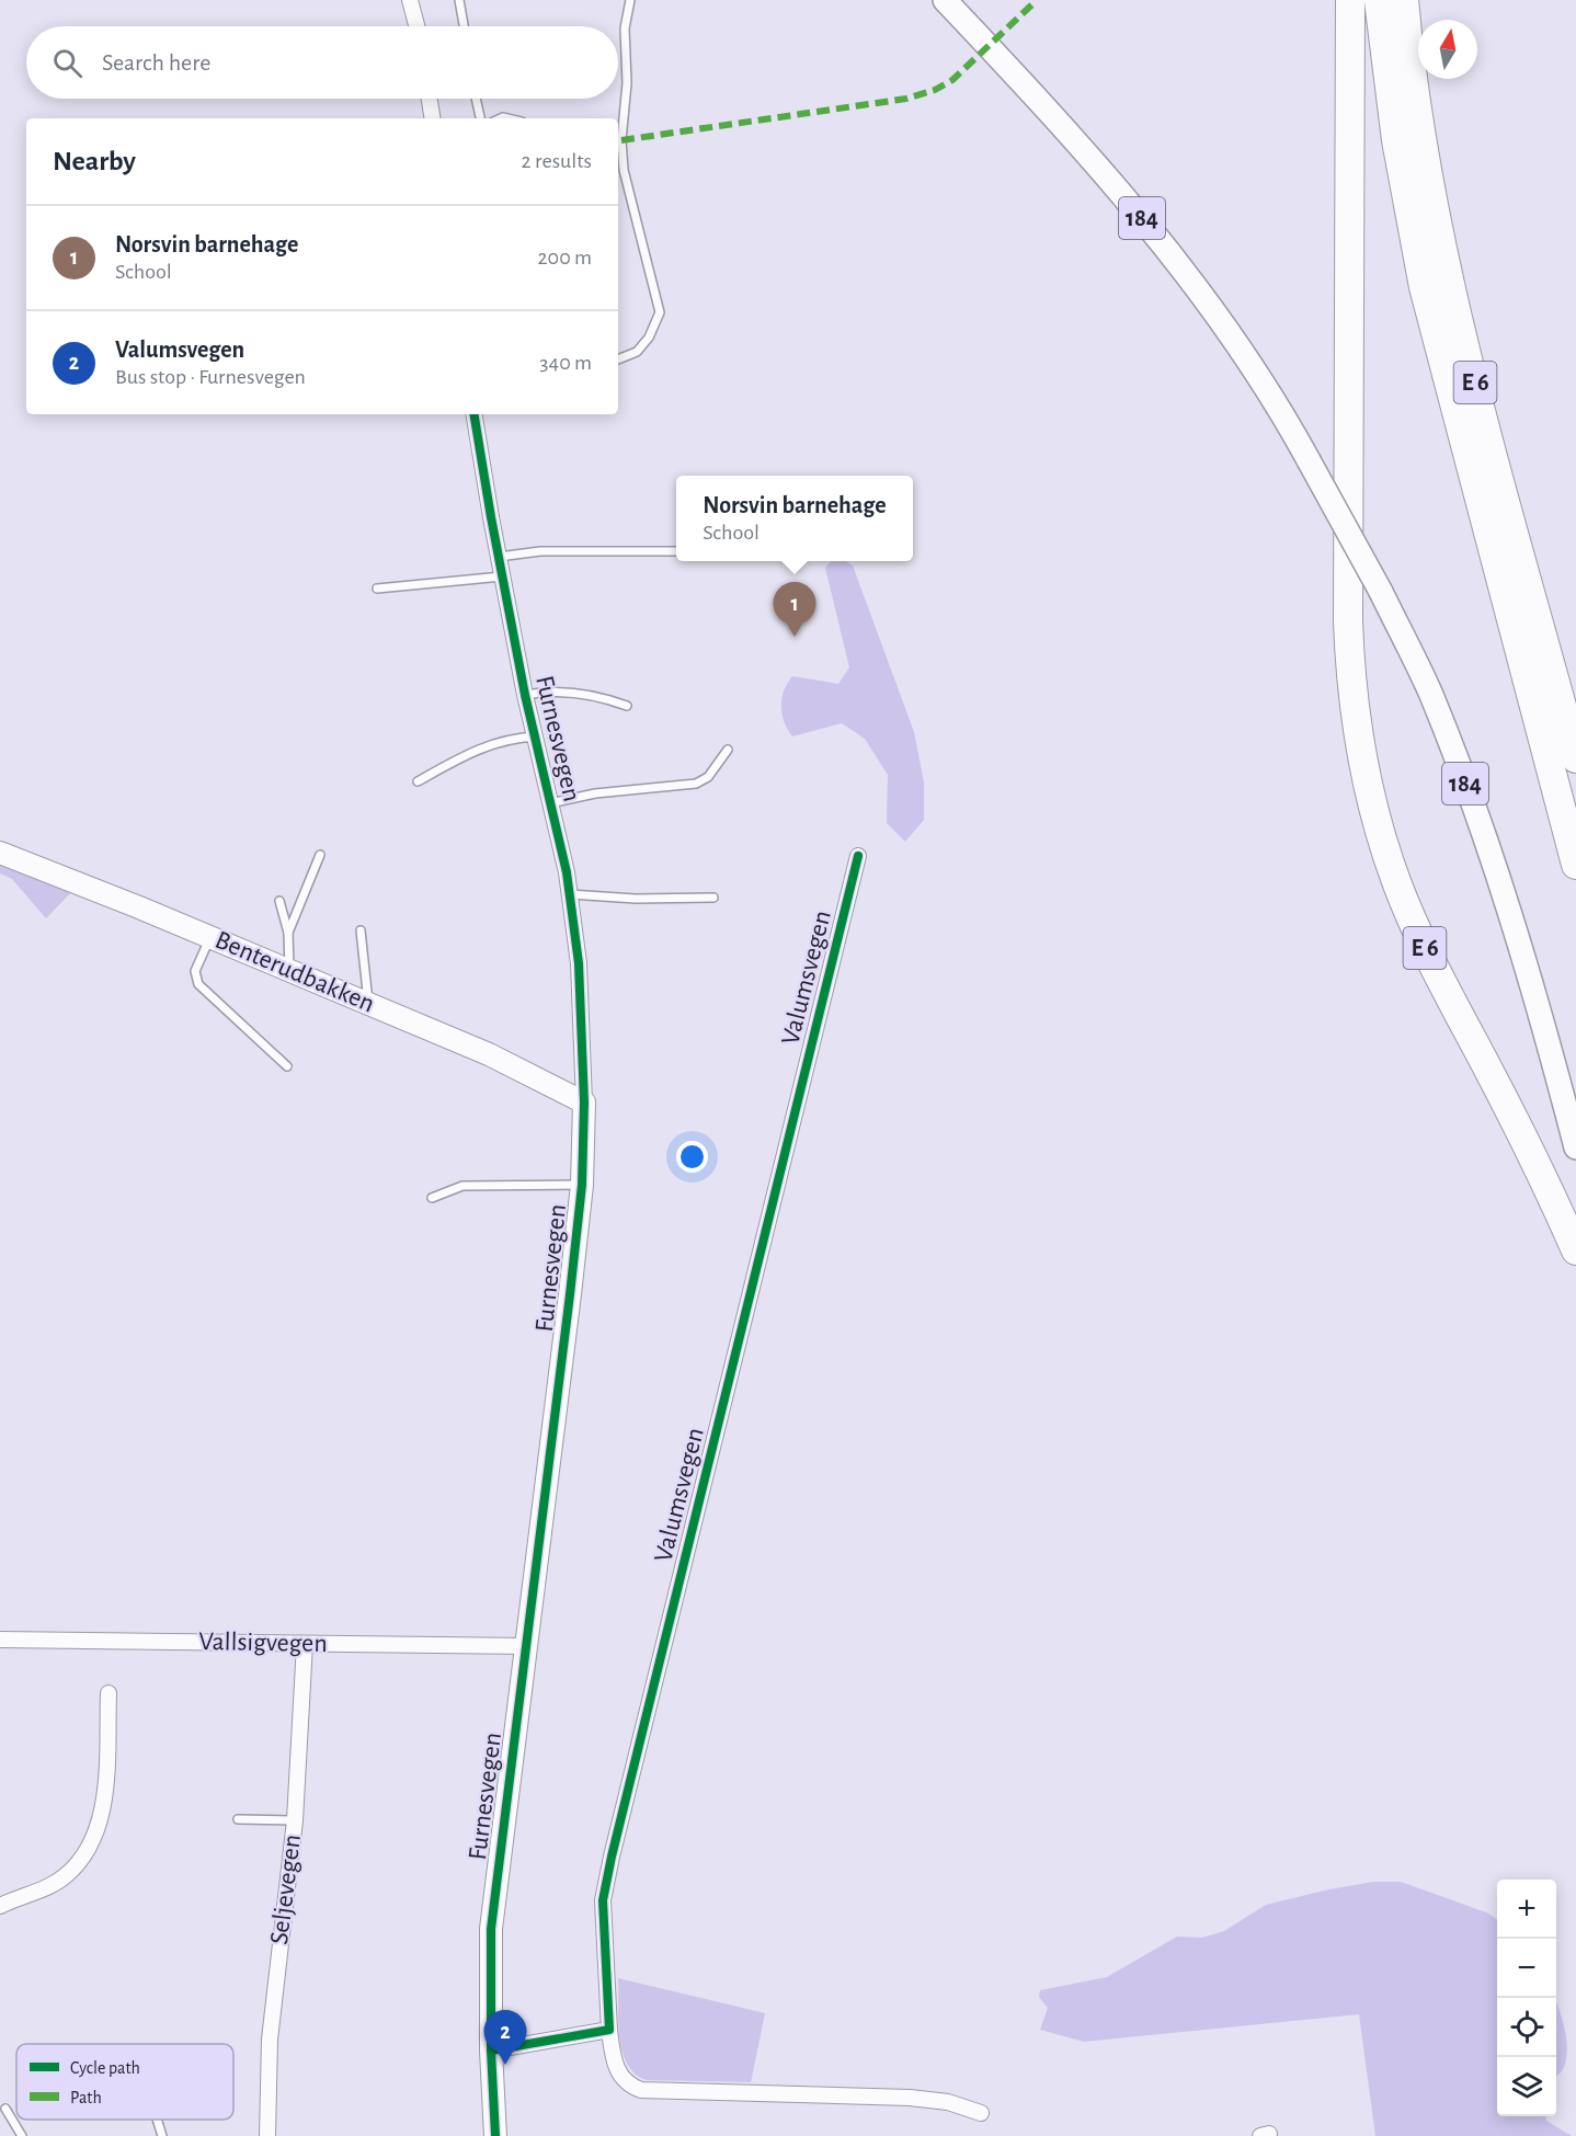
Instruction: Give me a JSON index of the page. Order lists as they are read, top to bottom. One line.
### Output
{"streets":{"highway":["E 6"],"main road":["184","Furnesvegen","Benterudbakken"],"street":["Valumsvegen","Vallsigvegen","Seljevegen"]},"crossings":[["Furnesvegen","Benterudbakken"],["Furnesvegen","Vallsigvegen"],["Vallsigvegen","Seljevegen"]],"legend":["Cycle path","Path"],"north":"top","page":{"search":"Search here","heading":["Nearby","2 results"],"list":[{"mark":"1","name":"Norsvin barnehage","note":"School","value":"200 m"},{"mark":"2","name":"Valumsvegen","note":"Bus stop · Furnesvegen","value":"340 m"}],"popup":["Norsvin barnehage","School"],"pins":["1","2"],"map_buttons":["+","−"]}}
